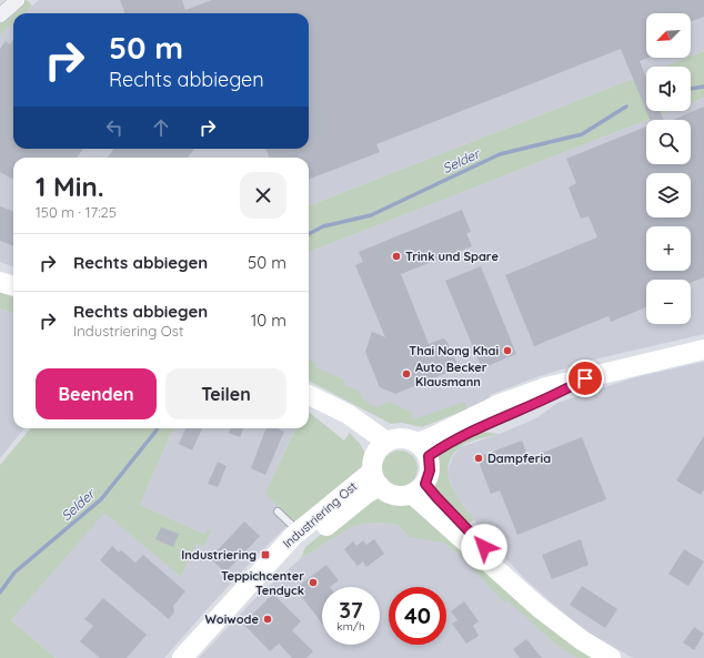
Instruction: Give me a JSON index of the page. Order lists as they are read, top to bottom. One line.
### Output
{"streets":{"street":["Industriering Ost"]},"water":["Selder"],"places":{"other":["Trink und Spare","Thai Nong Khai","Auto Becker Klausmann","Dampferia","Teppichcenter Tendyck","Woiwode"],"transit":["Industriering"]},"north":"bottom left","page":{"map_buttons":["+","−"],"turn":["50 m","Rechts abbiegen"],"heading":["1 Min.","150 m · 17:25"],"list":[{"name":"Rechts abbiegen","value":"50 m"},{"name":"Rechts abbiegen","note":"Industriering Ost","value":"10 m"}],"buttons":["Beenden","Teilen"],"speed":"37 km/h","limit":"40"}}
